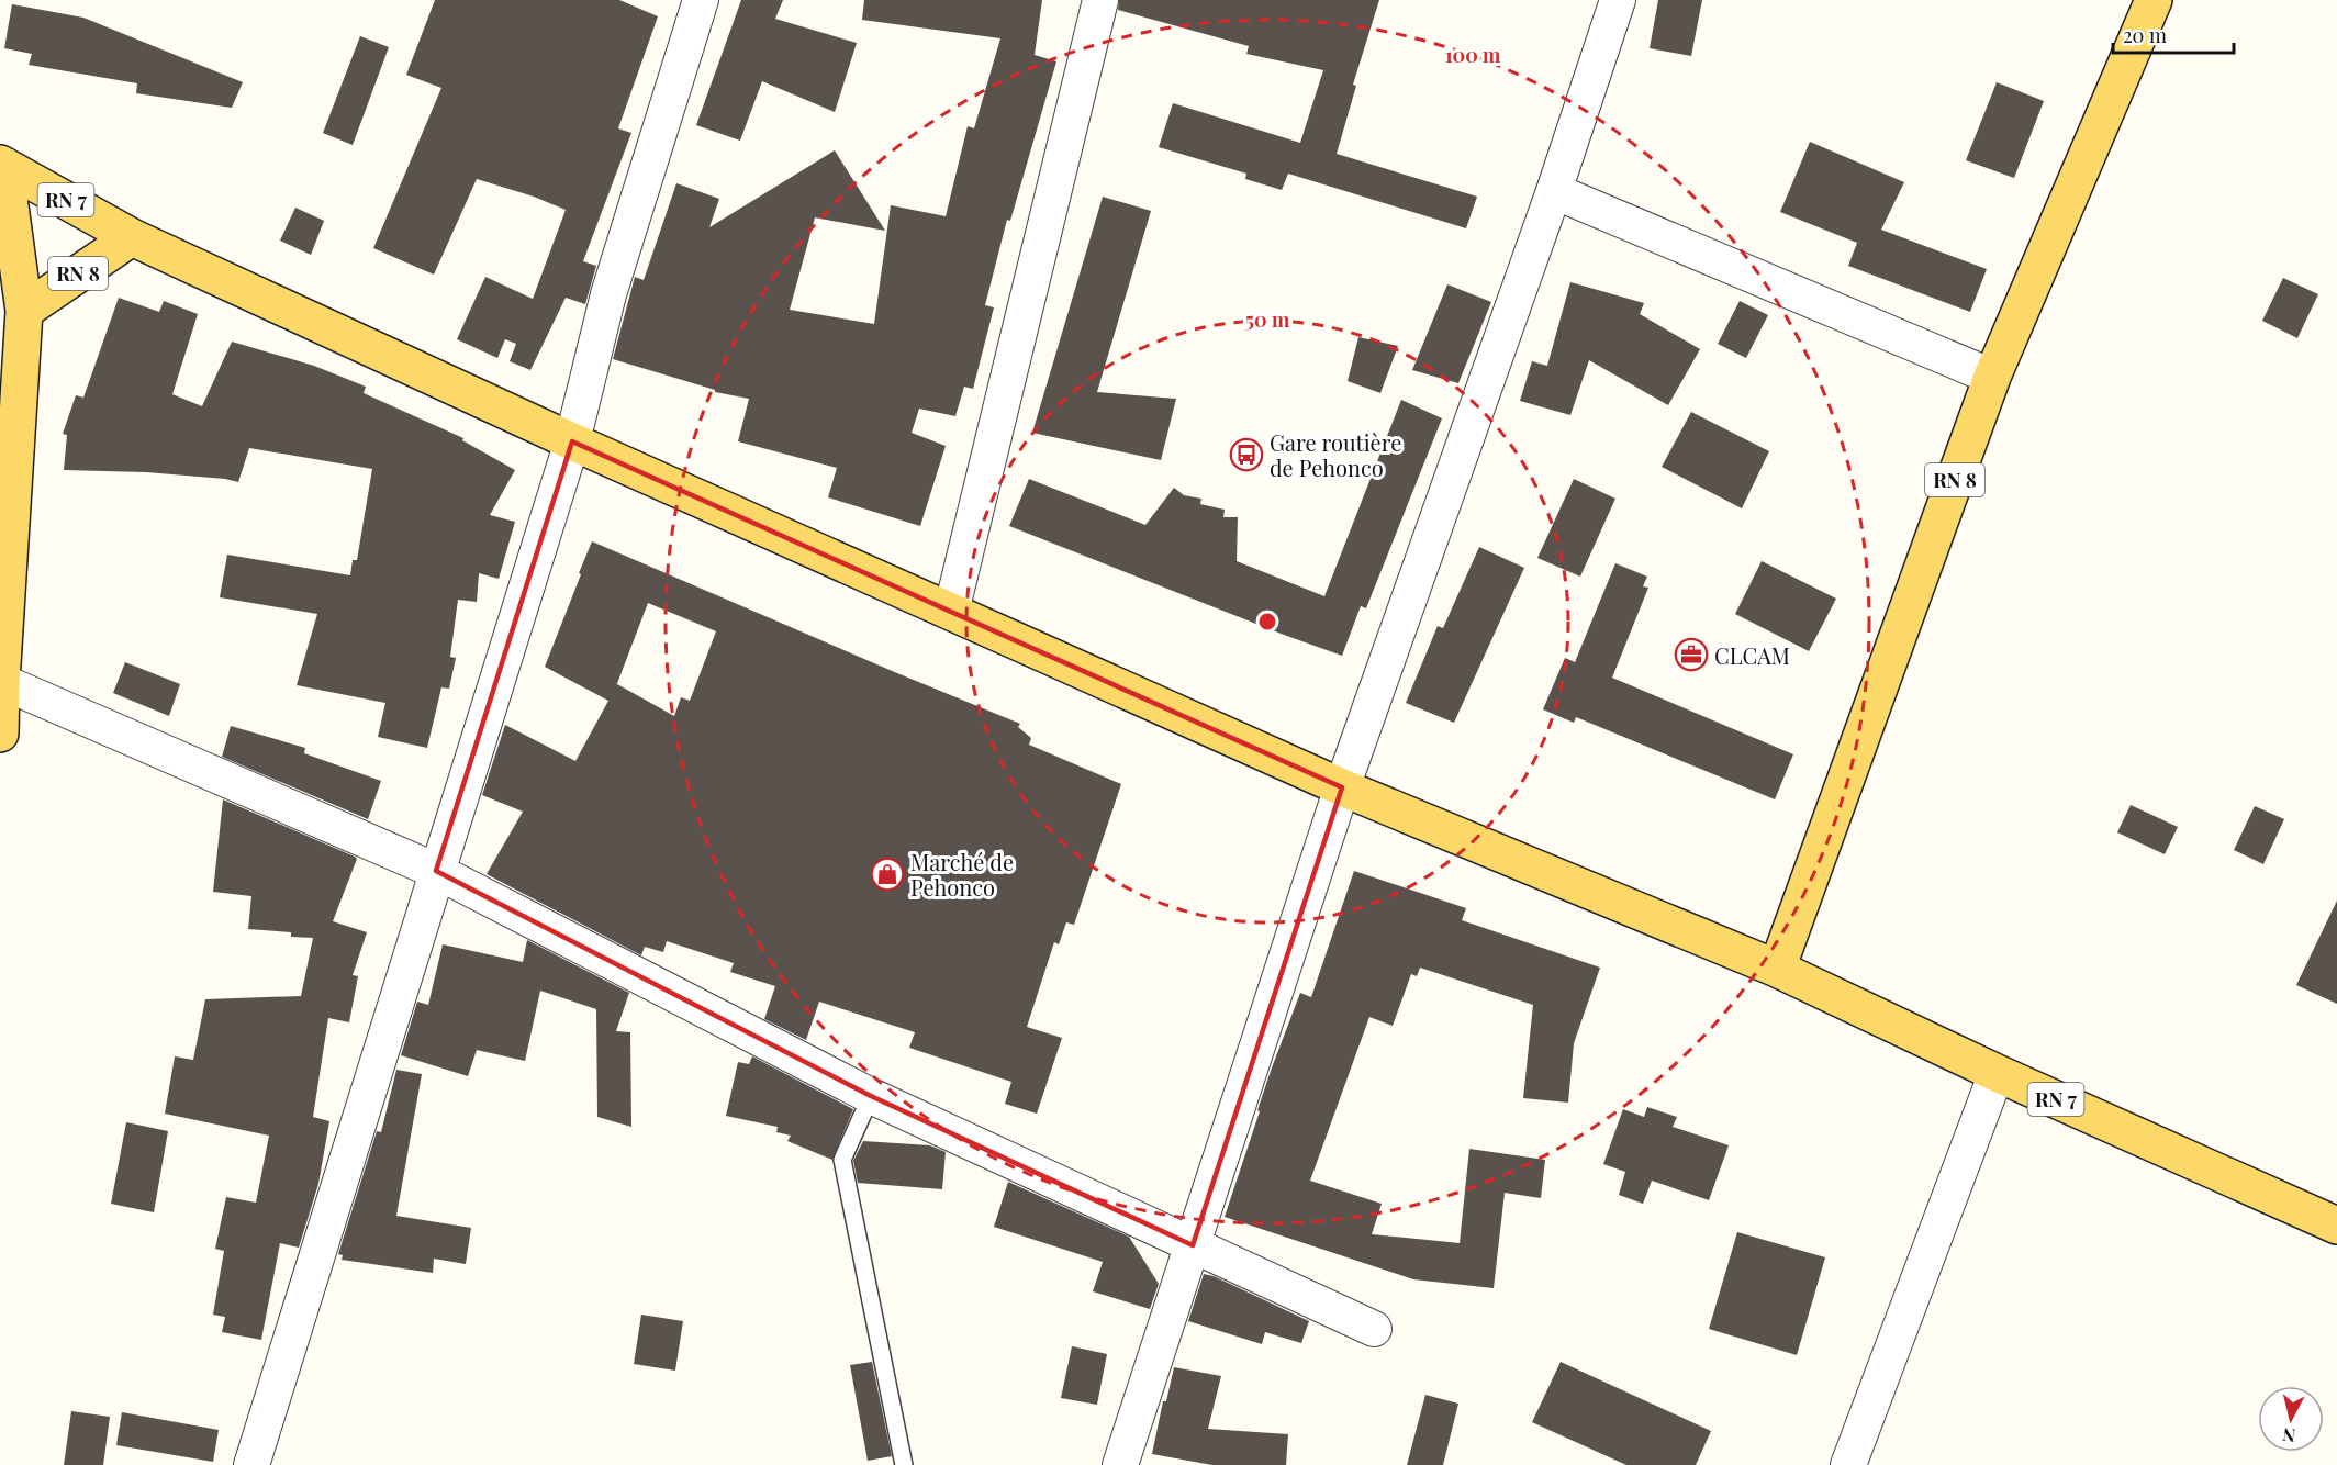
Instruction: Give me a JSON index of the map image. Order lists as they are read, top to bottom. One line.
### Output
{"streets":{"main road":["RN 7","RN 8"]},"crossings":[["RN 7","RN 8"]],"places":{"bus stop":["Gare routière de Pehonco"],"office":["CLCAM"],"shop":["Marché de Pehonco"]},"scale_bar":"20 m","north":"bottom","rings":["100 m","50 m"]}
